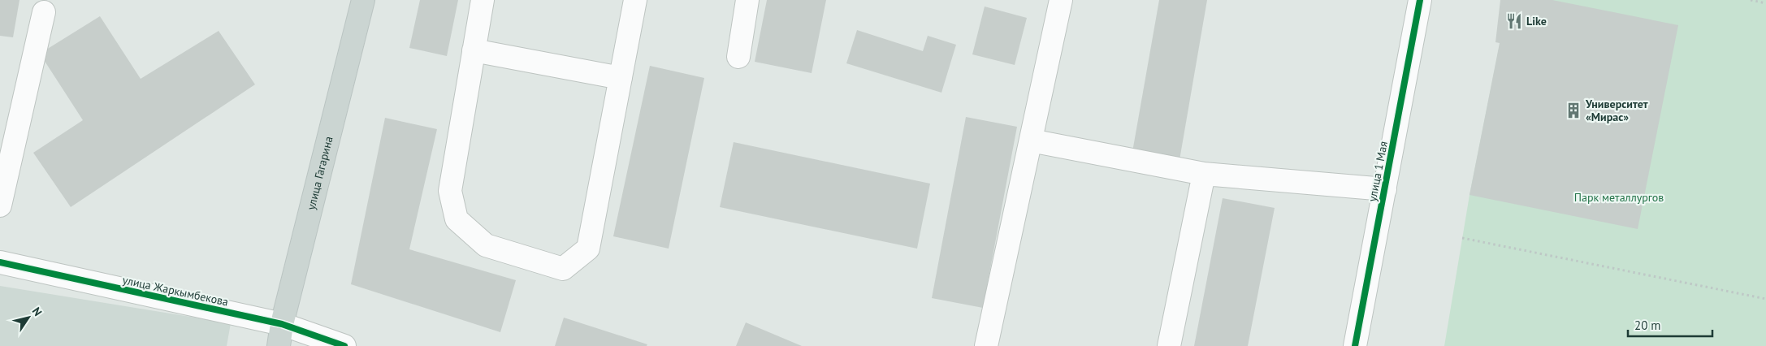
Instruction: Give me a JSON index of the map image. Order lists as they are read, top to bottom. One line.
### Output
{"streets":{"main road":["улица Гагарина"],"street":["улица 1 Мая","улица Жаркымбекова"]},"crossings":[["улица Гагарина","улица Жаркымбекова"]],"parks":["Парк металлургов"],"places":{"restaurant":["Like"],"building":["Университет «Мирас»"]},"scale_bar":"20 m","north":"top right"}
